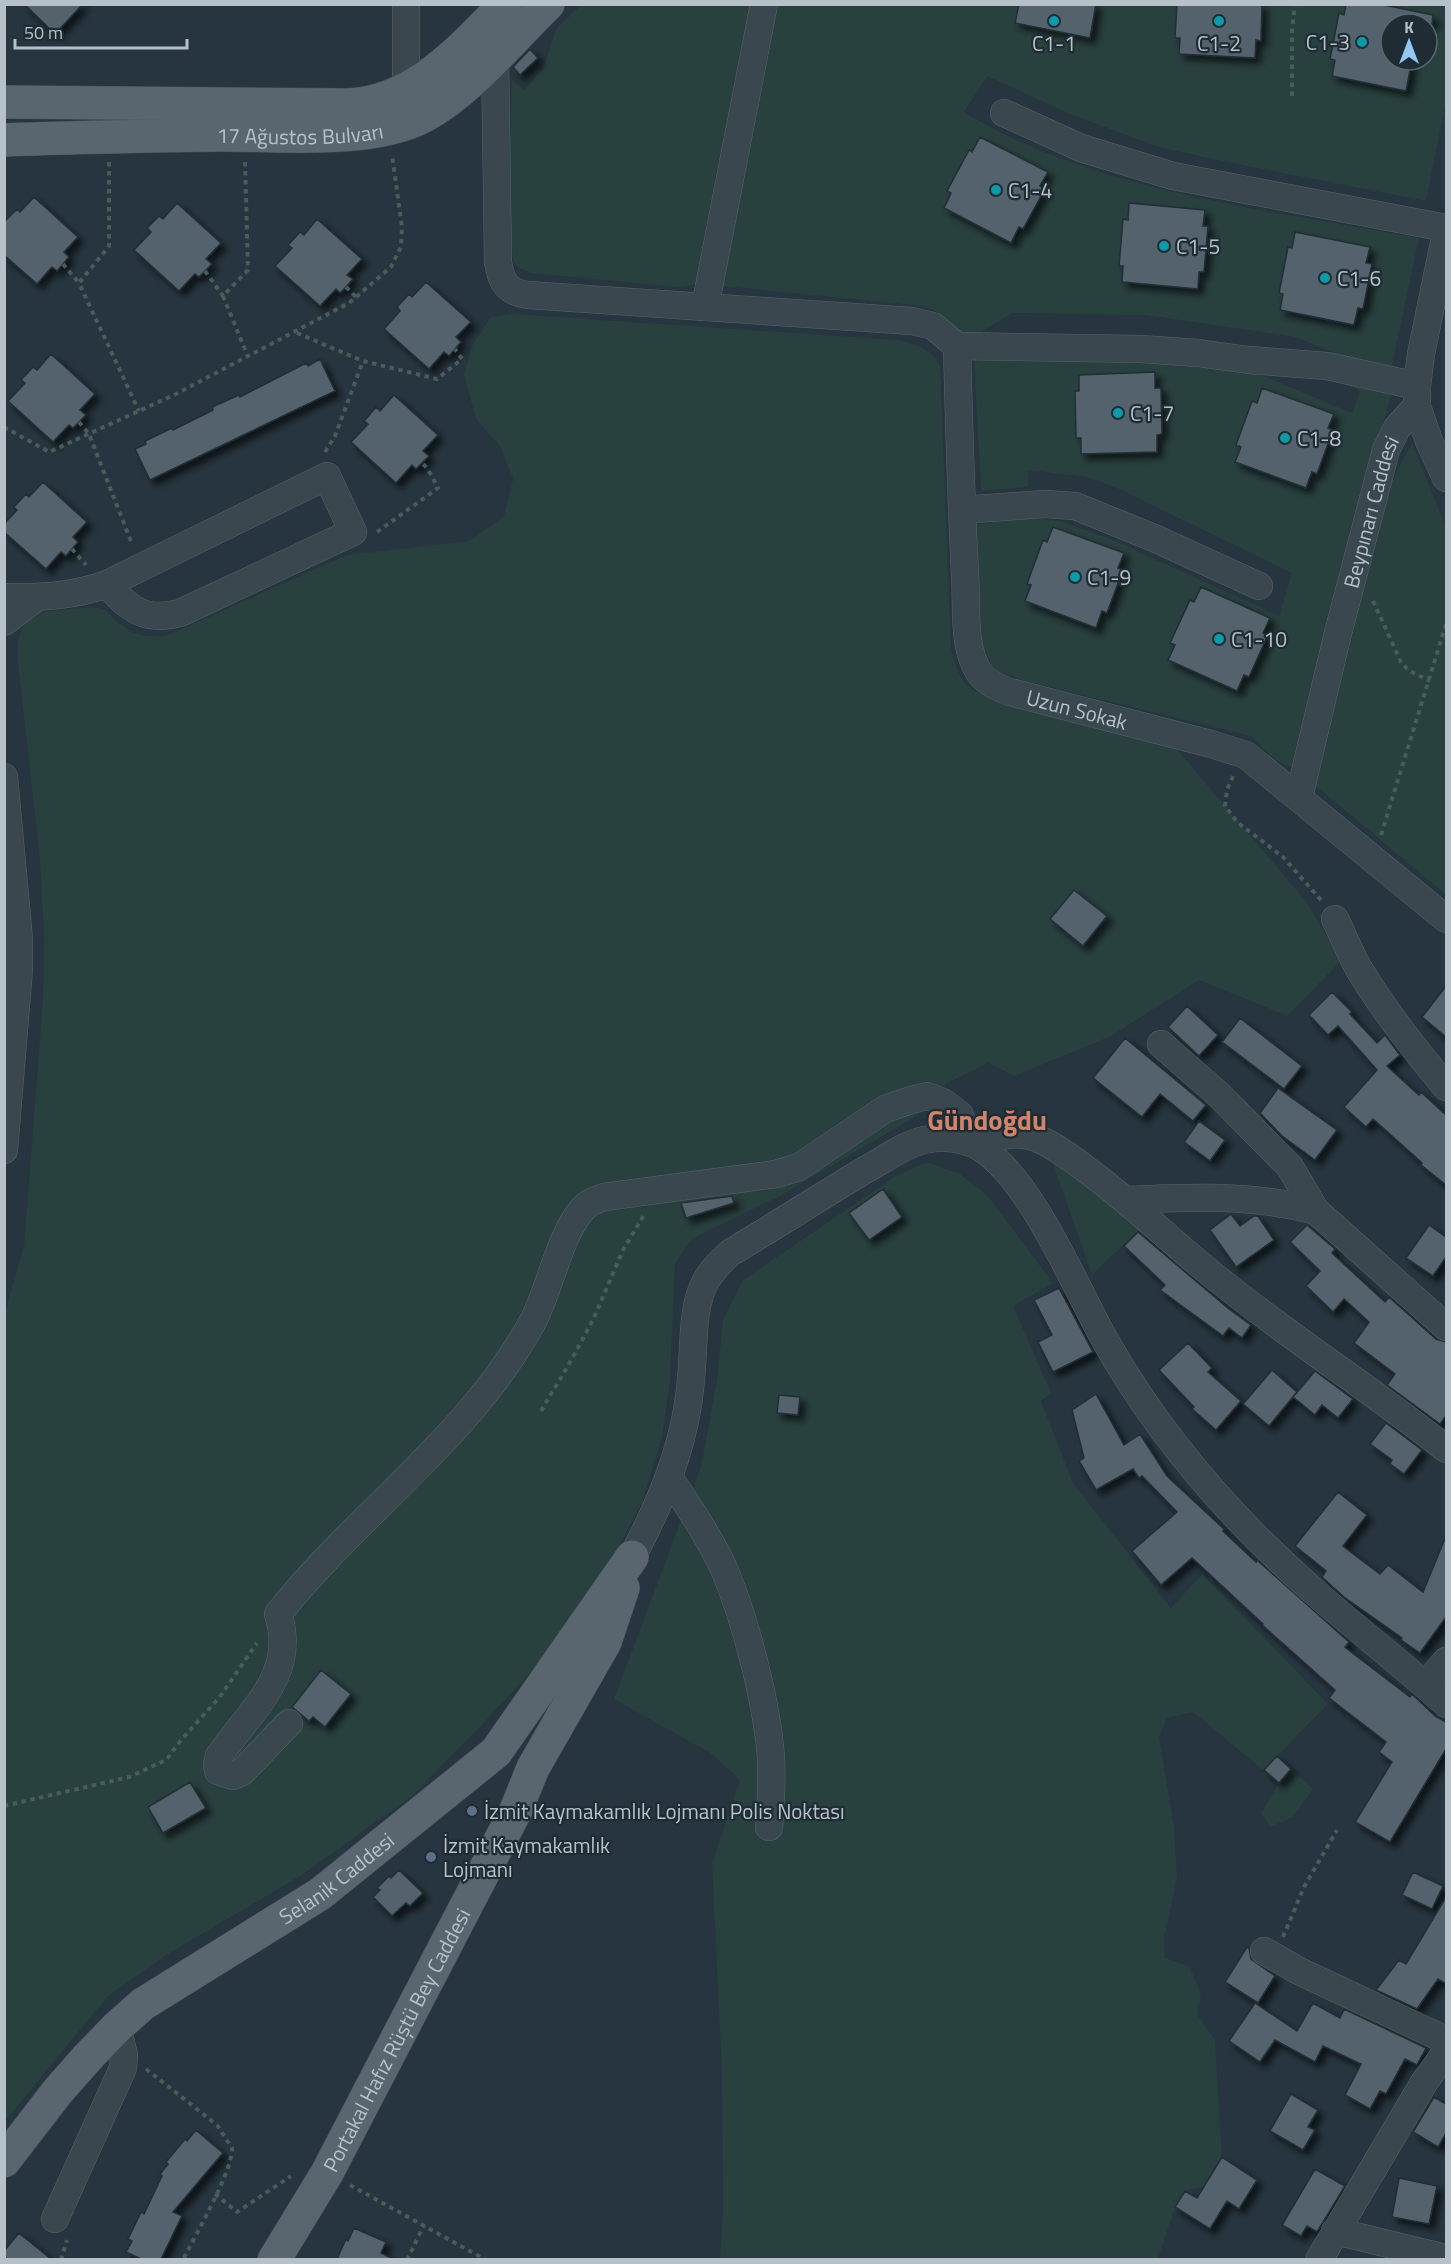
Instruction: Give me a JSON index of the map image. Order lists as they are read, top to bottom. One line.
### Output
{"streets":{"main road":["17 Ağustos Bulvarı","Selanik Caddesi","Portakal Hafız Rüştü Bey Caddesi"],"street":["Beypınarı Caddesi","Uzun Sokak"]},"crossings":[["Beypınarı Caddesi","Uzun Sokak"],["Selanik Caddesi","Portakal Hafız Rüştü Bey Caddesi"]],"districts":["Gündoğdu"],"places":["C1-1","C1-2","C1-3","C1-4","C1-5","C1-6","C1-7","C1-8","C1-9","C1-10","İzmit Kaymakamlık Lojmanı Polis Noktası","İzmit Kaymakamlık Lojmanı"],"scale_bar":"50 m","north":"top"}
